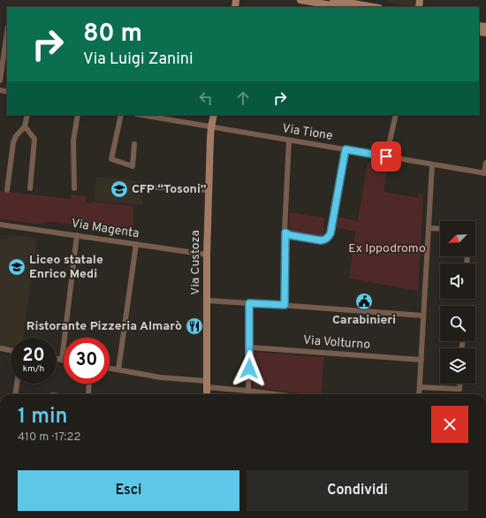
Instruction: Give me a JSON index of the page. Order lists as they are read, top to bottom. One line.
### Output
{"streets":{"street":["Via Tione","Via Magenta","Via Custoza","Via Volturno"]},"crossings":[["Via Tione","Via Custoza"],["Via Magenta","Via Custoza"]],"parks":["Ex Ippodromo"],"places":{"school or university":["CFP “Tosoni”","Liceo statale Enrico Medi"],"public building":["Carabinieri"],"restaurant":["Ristorante Pizzeria Almarò"]},"north":"bottom left","page":{"turn":["80 m","Via Luigi Zanini"],"speed":"20 km/h","limit":"30","heading":["1 min","410 m · 17:22"],"buttons":["Esci","Condividi"]}}
